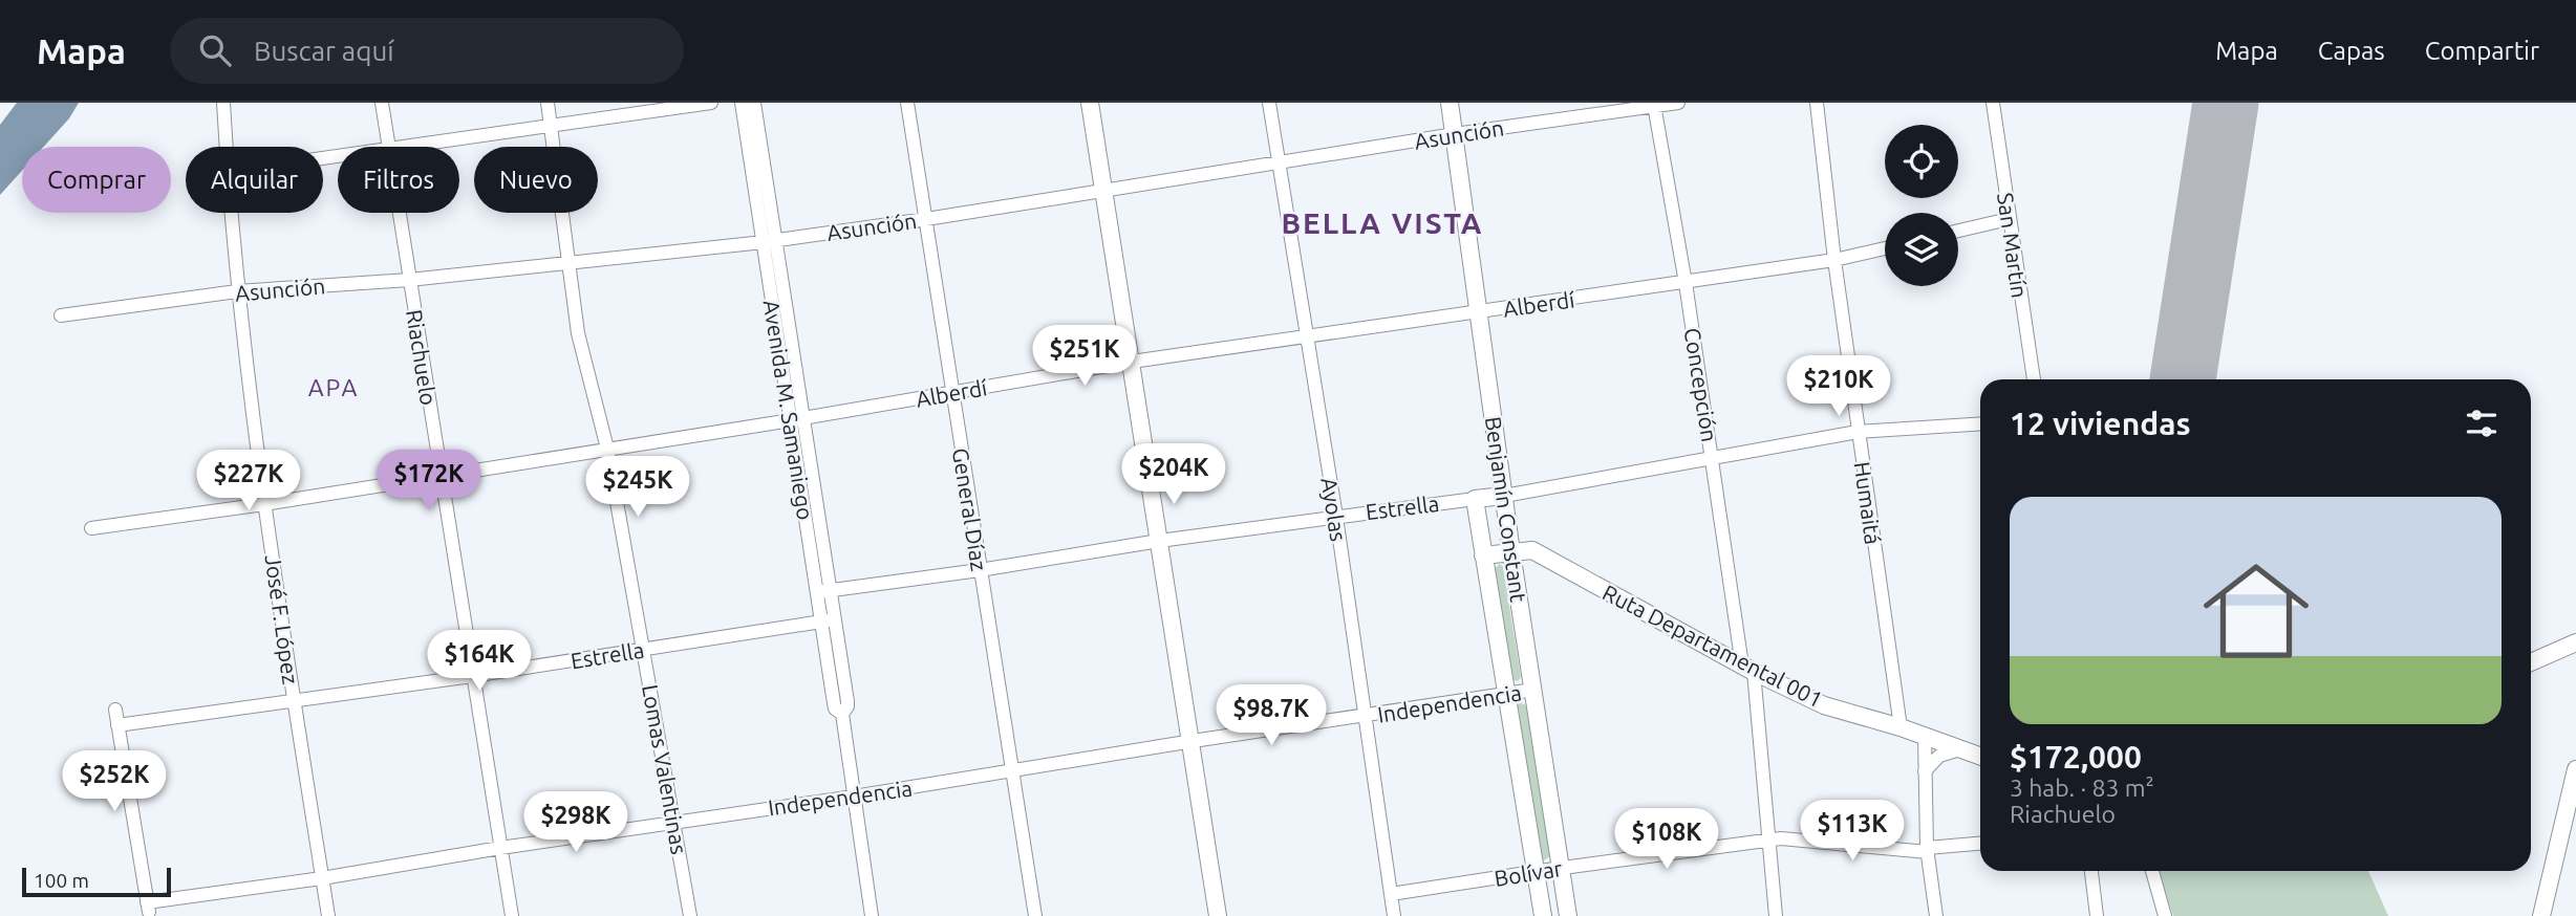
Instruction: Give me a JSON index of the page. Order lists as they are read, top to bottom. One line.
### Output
{"streets":{"street":["Asunción","San Martín","Alberdí","Riachuelo","Concepción","Avenida M. Samaniego","Humaitá","Estrella","General Díaz","Ayolas","Benjamín Constant","José F. López","Ruta Departamental 001","Independencia","Lomas Valentinas","Bolívar"]},"crossings":[["Asunción","Riachuelo"],["Asunción","Concepción"],["Asunción","Avenida M. Samaniego"],["Asunción","General Díaz"],["Asunción","Ayolas"],["Asunción","Benjamín Constant"],["Asunción","José F. López"],["Asunción","Lomas Valentinas"],["Alberdí","Riachuelo"],["Alberdí","Concepción"],["Alberdí","Avenida M. Samaniego"],["Alberdí","Humaitá"],["Alberdí","General Díaz"],["Alberdí","Ayolas"],["Alberdí","Benjamín Constant"],["Alberdí","José F. López"],["Alberdí","Lomas Valentinas"],["Riachuelo","Estrella"],["Riachuelo","Independencia"],["Concepción","Estrella"],["Concepción","Ruta Departamental 001"],["Concepción","Bolívar"],["Avenida M. Samaniego","Estrella"],["Avenida M. Samaniego","Independencia"],["Humaitá","Estrella"],["Humaitá","Ruta Departamental 001"],["Estrella","General Díaz"],["Estrella","Ayolas"],["Estrella","Benjamín Constant"],["Estrella","José F. López"],["Estrella","Independencia"],["Estrella","Lomas Valentinas"],["General Díaz","Independencia"],["Ayolas","Independencia"],["Ayolas","Bolívar"],["Benjamín Constant","Ruta Departamental 001"],["Benjamín Constant","Independencia"],["Benjamín Constant","Bolívar"],["José F. López","Independencia"],["Independencia","Lomas Valentinas"]],"districts":["BELLA VISTA","APA"],"scale_bar":"100 m","page":{"header":"Mapa","search":"Buscar aquí","nav":["Mapa","Capas","Compartir"],"chip":["Comprar","Alquilar","Filtros","Nuevo"],"price":["$251K","$210K","$204K","$227K","$172K","$245K","$164K","$98.7K","$252K","$298K","$113K","$108K"],"heading":"12 viviendas","list":[{"name":"$172,000","note":"3 hab. · 83 m² · Riachuelo"}],"scale":"100 m"}}
